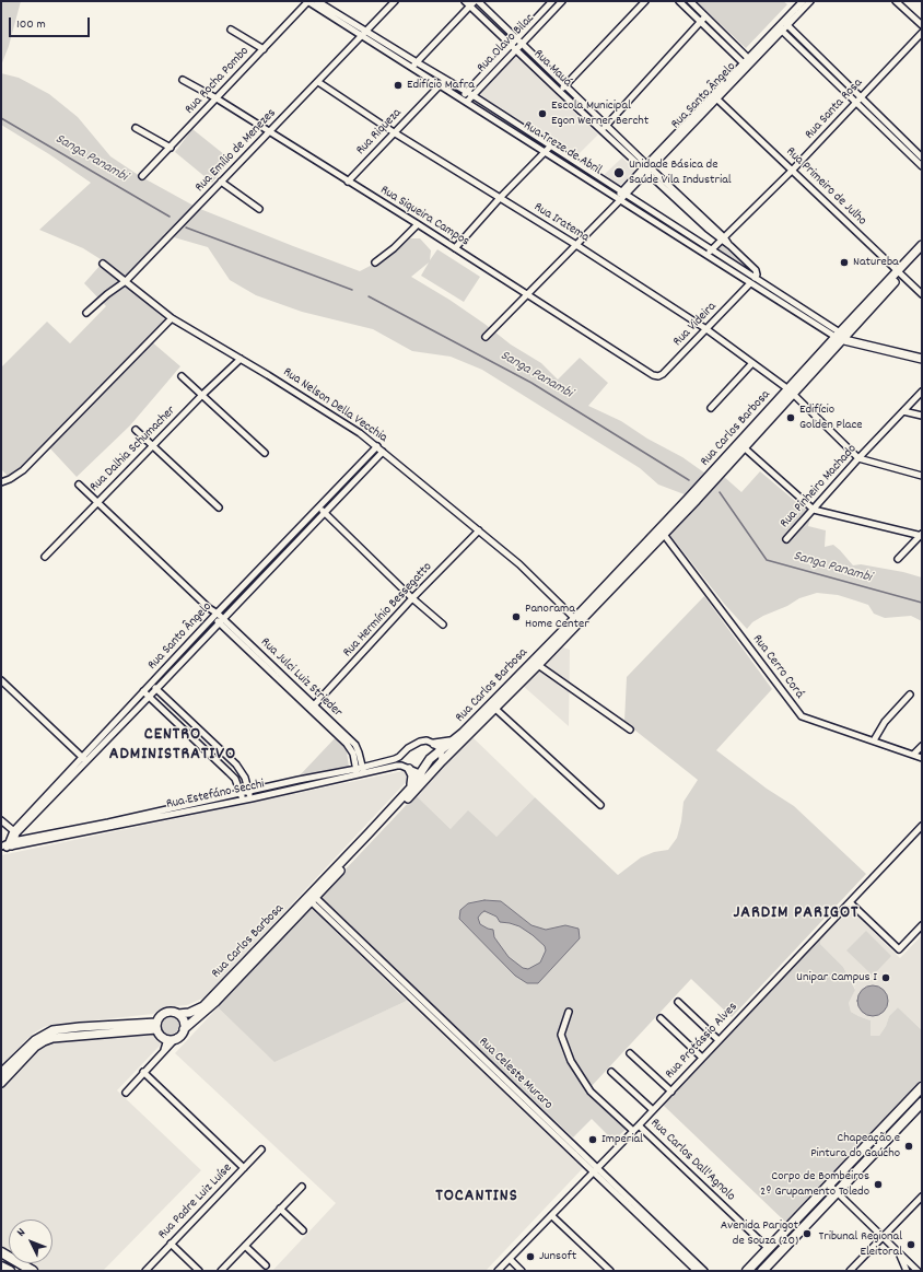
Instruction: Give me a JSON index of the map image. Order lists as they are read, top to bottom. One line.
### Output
{"streets":{"street":["Rua Olavo Bilac","Rua Mauá","Rua Rocha Pombo","Rua Santo Ângelo","Rua Santa Rosa","Rua Riqueza","Rua Treze de Abril","Rua Emílio de Menezes","Rua Primeiro de Julho","Rua Siqueira Campos","Rua Iratema","Rua Videira","Rua Nelson Della Vecchia","Rua Carlos Barbosa","Rua Dalhia Schumacher","Rua Pinheiro Machado","Rua Hermínio Bessegatto","Rua Cerro Corá","Rua Julci Luiz Strieder","Rua Estefáno Secchi","Rua Protássio Alves","Rua Celeste Muraro","Rua Carlos Dall'Agnolo","Rua Padre Luiz Luíse"]},"crossings":[["Rua Olavo Bilac","Rua Mauá"],["Rua Olavo Bilac","Rua Treze de Abril"],["Rua Mauá","Rua Santo Ângelo"],["Rua Mauá","Rua Santa Rosa"],["Rua Mauá","Rua Treze de Abril"],["Rua Mauá","Rua Videira"],["Rua Rocha Pombo","Rua Treze de Abril"],["Rua Rocha Pombo","Rua Siqueira Campos"],["Rua Santo Ângelo","Rua Treze de Abril"],["Rua Santo Ângelo","Rua Primeiro de Julho"],["Rua Santo Ângelo","Rua Siqueira Campos"],["Rua Santo Ângelo","Rua Iratema"],["Rua Santo Ângelo","Rua Nelson Della Vecchia"],["Rua Santo Ângelo","Rua Julci Luiz Strieder"],["Rua Santa Rosa","Rua Treze de Abril"],["Rua Santa Rosa","Rua Primeiro de Julho"],["Rua Riqueza","Rua Treze de Abril"],["Rua Riqueza","Rua Siqueira Campos"],["Rua Riqueza","Rua Iratema"],["Rua Treze de Abril","Rua Emílio de Menezes"],["Rua Treze de Abril","Rua Videira"],["Rua Treze de Abril","Rua Carlos Barbosa"],["Rua Emílio de Menezes","Rua Siqueira Campos"],["Rua Emílio de Menezes","Rua Iratema"],["Rua Emílio de Menezes","Rua Nelson Della Vecchia"],["Rua Primeiro de Julho","Rua Carlos Barbosa"],["Rua Siqueira Campos","Rua Videira"],["Rua Iratema","Rua Videira"],["Rua Iratema","Rua Carlos Barbosa"],["Rua Iratema","Rua Pinheiro Machado"],["Rua Nelson Della Vecchia","Rua Carlos Barbosa"],["Rua Nelson Della Vecchia","Rua Dalhia Schumacher"],["Rua Nelson Della Vecchia","Rua Hermínio Bessegatto"],["Rua Carlos Barbosa","Rua Cerro Corá"],["Rua Carlos Barbosa","Rua Estefáno Secchi"],["Rua Carlos Barbosa","Rua Celeste Muraro"],["Rua Dalhia Schumacher","Rua Julci Luiz Strieder"],["Rua Hermínio Bessegatto","Rua Julci Luiz Strieder"],["Rua Julci Luiz Strieder","Rua Estefáno Secchi"],["Rua Protássio Alves","Rua Celeste Muraro"],["Rua Protássio Alves","Rua Carlos Dall'Agnolo"]],"districts":["CENTRO ADMINISTRATIVO","JARDIM PARIGOT","TOCANTINS"],"water":["Sanga Panambi"],"places":["Edifício Mafra","Escola Municipal Egon Werner Bercht","Unidade Básica de Saúde Vila Industrial","Natureba","Edifício Golden Place","Panorama Home Center","Unipar Campus I","Imperial","Chapeação e Pintura do Gaúcho","Corpo de Bombeiros 2º Grupamento Toledo","Avenida Parigot de Souza (20)","Tribunal Regional Eleitoral","Junsoft"],"scale_bar":"100 m","north":"top left"}
